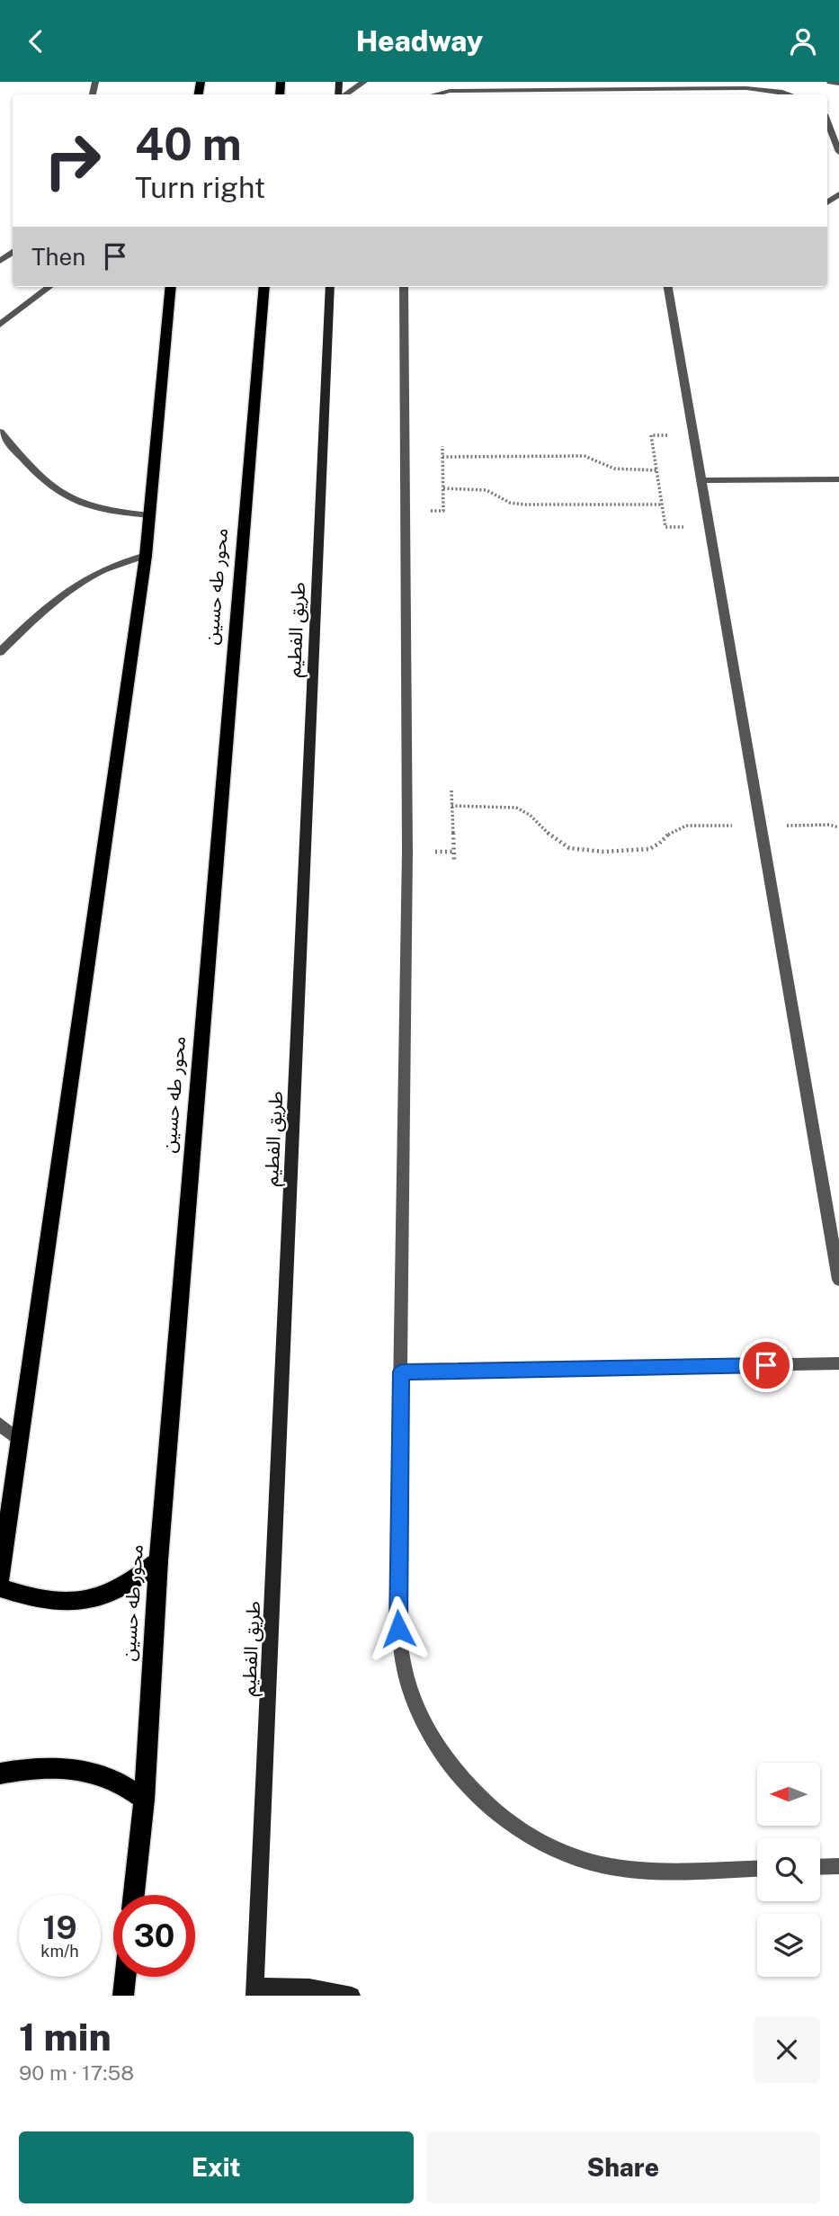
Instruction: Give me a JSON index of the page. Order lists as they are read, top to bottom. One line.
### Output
{"streets":{"main road":["محور طه حسين"],"street":["طريق الفطيم"]},"north":"left","page":{"header":"Headway","turn":["40 m","Turn right"],"then":"Then","speed":"19 km/h","limit":"30","heading":["1 min","90 m · 17:58"],"buttons":["Exit","Share"]}}
